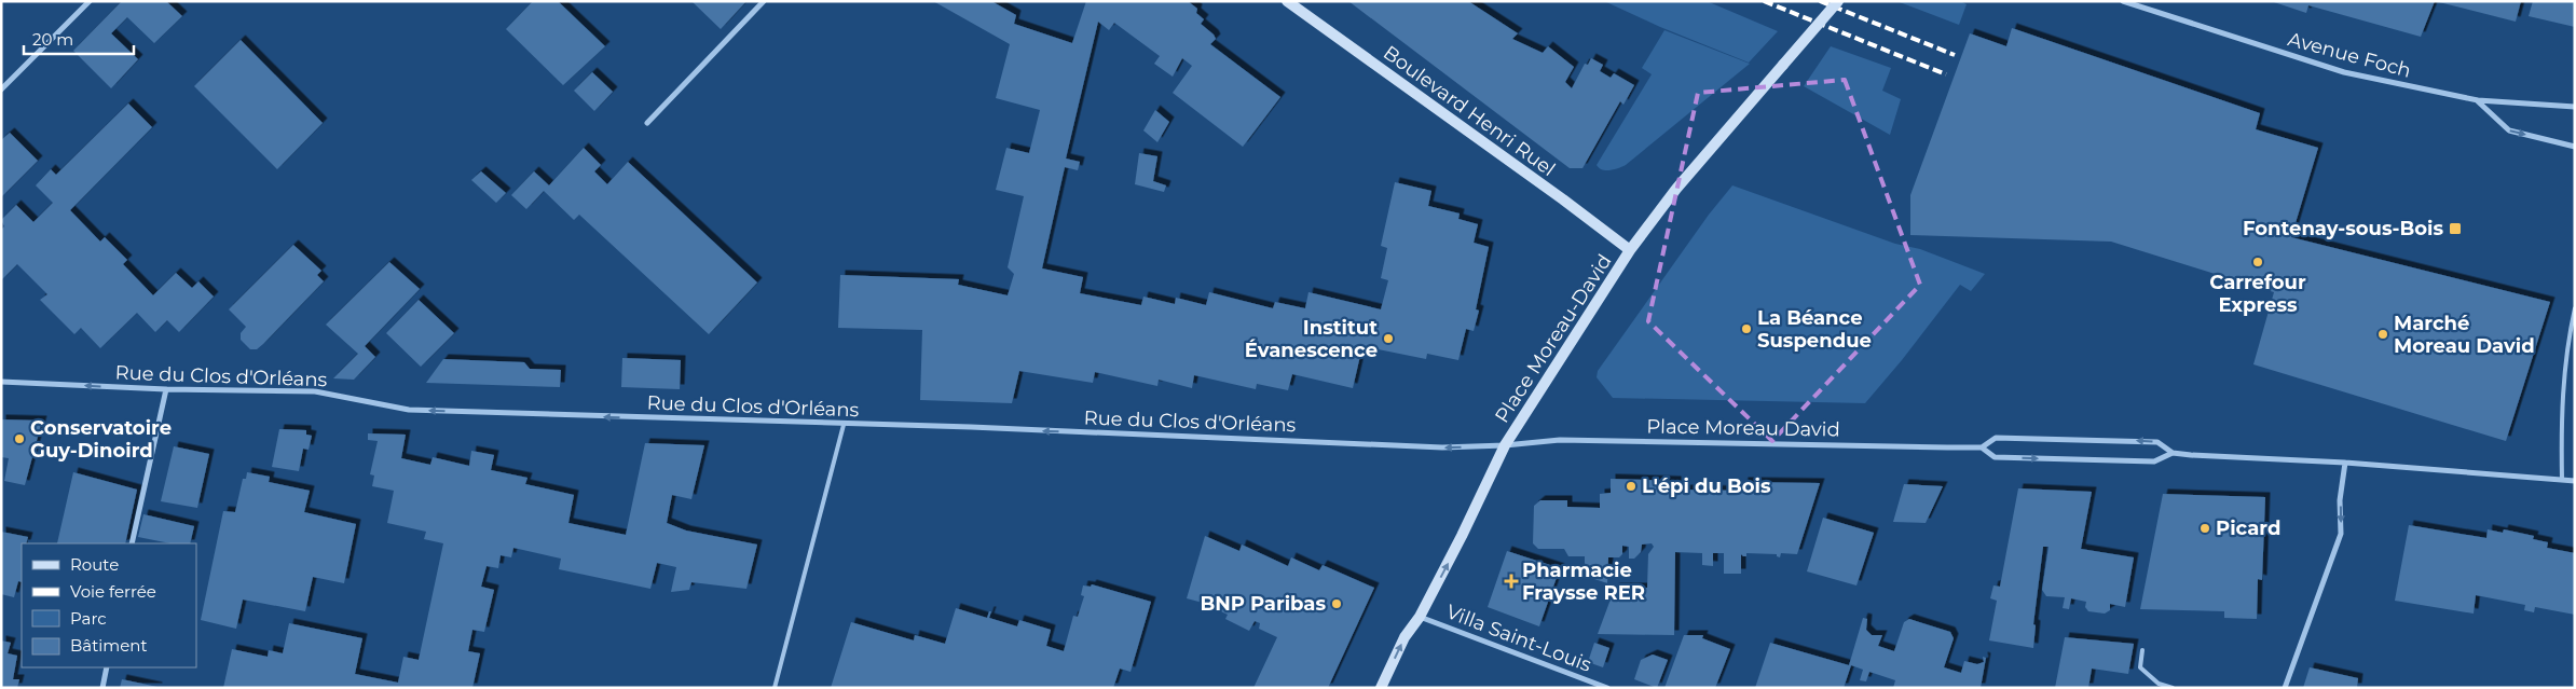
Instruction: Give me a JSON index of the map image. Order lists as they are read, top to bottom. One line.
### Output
{"streets":{"street":["Avenue Foch","Boulevard Henri Ruel","Place Moreau-David","Rue du Clos d'Orléans","Place Moreau David","Villa Saint-Louis"]},"crossings":[["Boulevard Henri Ruel","Place Moreau-David"],["Place Moreau-David","Rue du Clos d'Orléans"],["Place Moreau-David","Place Moreau David"],["Place Moreau-David","Villa Saint-Louis"],["Rue du Clos d'Orléans","Place Moreau David"]],"one_way":["Rue du Clos d'Orléans"],"places":{"transit":["Fontenay-sous-Bois"],"other":["Carrefour Express","La Béance Suspendue","Marché Moreau David","Institut Évanescence","Conservatoire Guy-Dinoird","L'épi du Bois","Picard","BNP Paribas"],"health":["Pharmacie Fraysse RER"]},"legend":["Route","Voie ferrée","Parc","Bâtiment"],"scale_bar":"20 m"}
